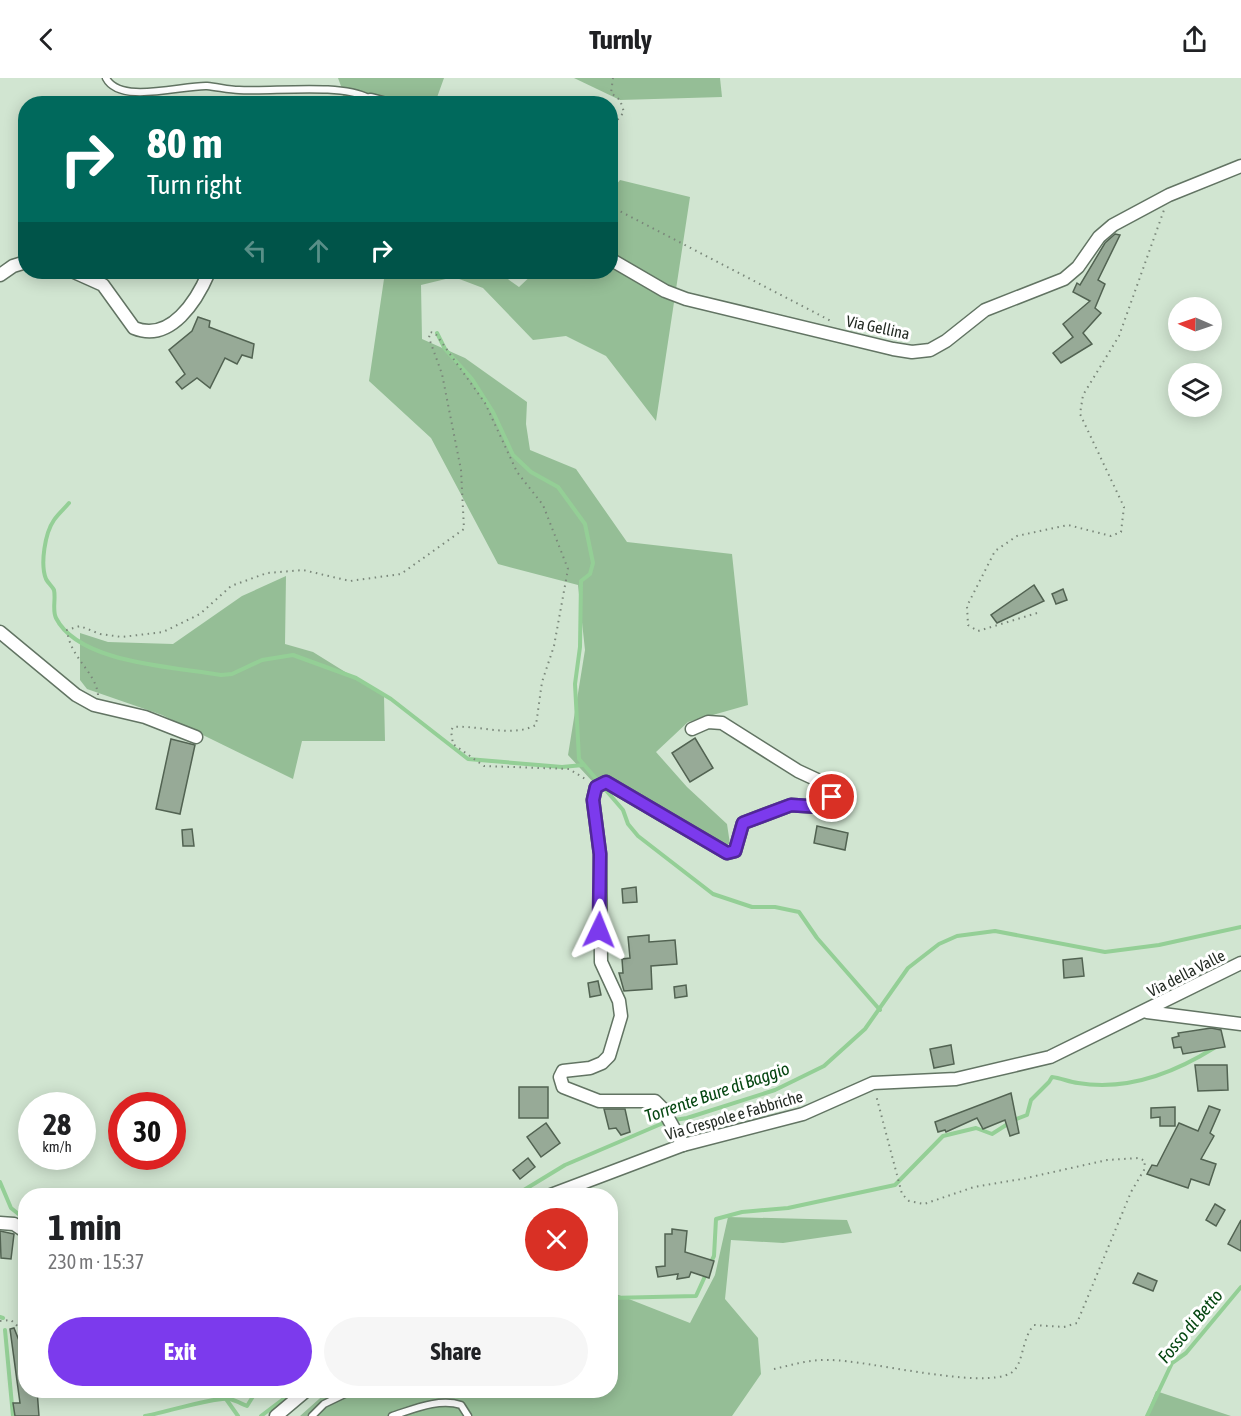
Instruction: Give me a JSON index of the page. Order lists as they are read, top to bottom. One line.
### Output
{"streets":{"street":["Via Gellina","Via della Valle","Via Crespole e Fabbriche"]},"crossings":[["Via della Valle","Via Crespole e Fabbriche"]],"water":["Torrente Bure di Baggio","Fosso di Betto"],"north":"left","page":{"header":"Turnly","turn":["80 m","Turn right"],"speed":"28 km/h","limit":"30","heading":["1 min","230 m · 15:37"],"buttons":["Exit","Share"]}}
